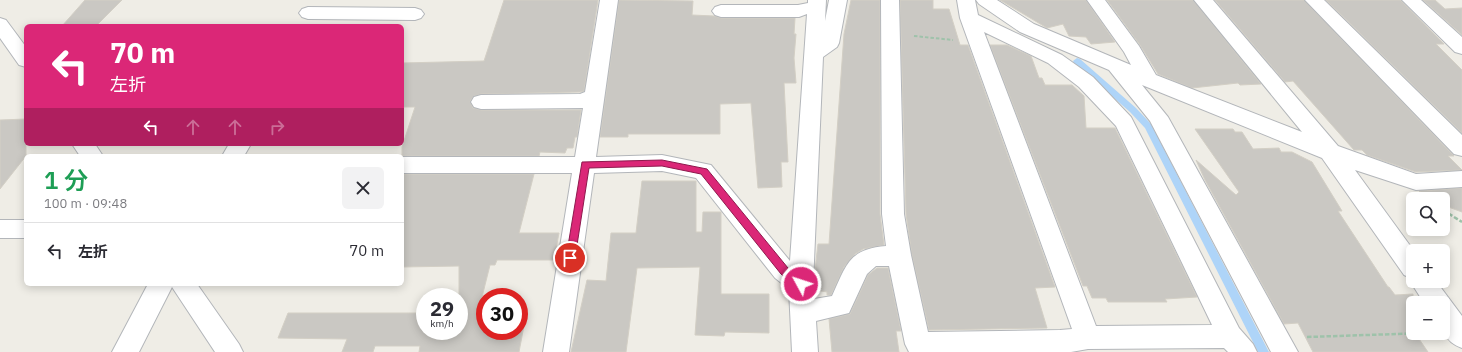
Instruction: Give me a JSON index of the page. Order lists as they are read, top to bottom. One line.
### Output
{"page":{"turn":["70 m","左折"],"heading":["1 分","100 m · 09:48"],"map_buttons":["+","−"],"list":[{"name":"左折","value":"70 m"}],"speed":"29 km/h","limit":"30"}}
